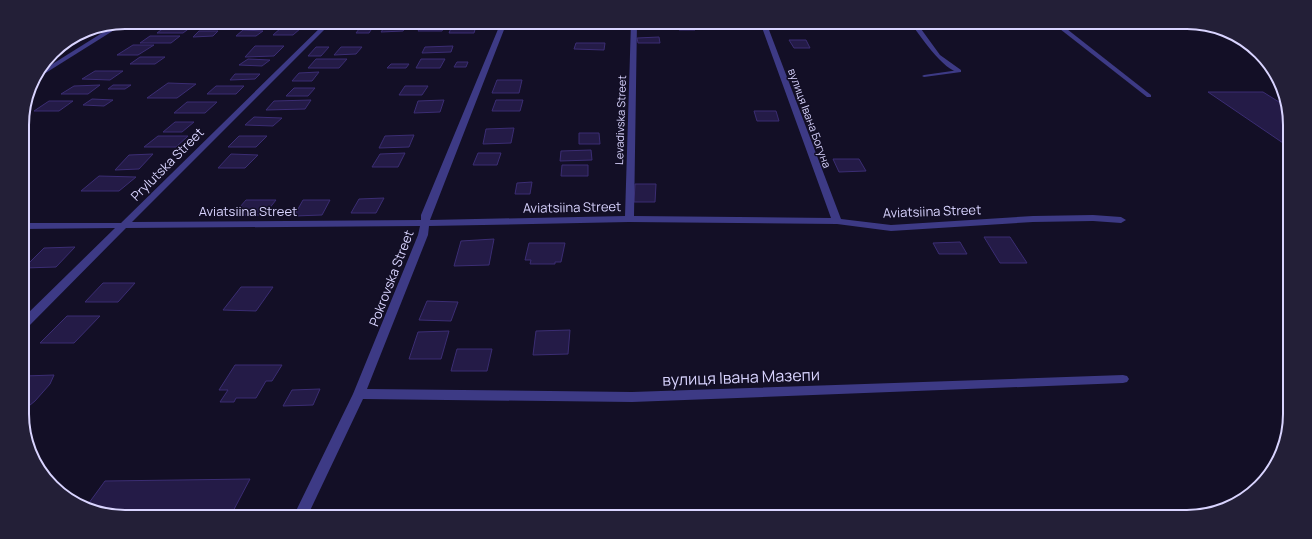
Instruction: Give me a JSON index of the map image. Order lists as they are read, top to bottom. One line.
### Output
{"streets":{"street":["вулиця Івана Богуна","Levadivska Street","Prylutska Street","Aviatsiina Street","Pokrovska Street","вулиця Івана Мазепи"]},"crossings":[["вулиця Івана Богуна","Aviatsiina Street"],["Levadivska Street","Aviatsiina Street"],["Prylutska Street","Aviatsiina Street"],["Aviatsiina Street","Pokrovska Street"],["Pokrovska Street","вулиця Івана Мазепи"]]}
